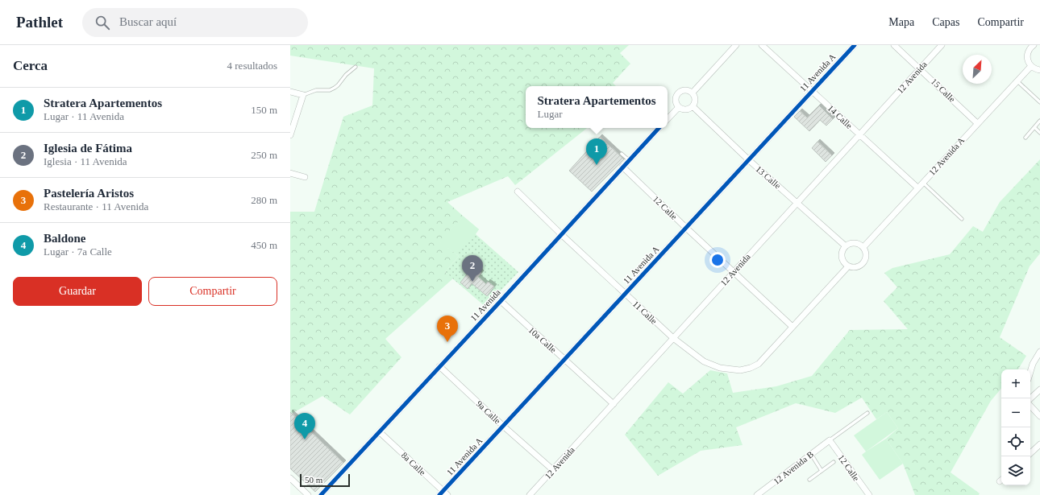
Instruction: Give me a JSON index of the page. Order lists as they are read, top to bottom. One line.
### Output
{"streets":{"street":["11 Avenida A","12 Avenida","15 Calle","14 Calle","12 Avenida A","13 Calle","12 Calle","11 Avenida","11 Calle","10a Calle","9a Calle","8a Calle","12 Avenida B"]},"crossings":[["11 Avenida A","14 Calle"],["11 Avenida A","13 Calle"],["11 Avenida A","12 Calle"],["11 Avenida A","11 Calle"],["11 Avenida A","10a Calle"],["11 Avenida A","9a Calle"],["11 Avenida A","8a Calle"],["12 Avenida","15 Calle"],["12 Avenida","14 Calle"],["12 Avenida","13 Calle"],["12 Avenida","12 Calle"],["12 Avenida","11 Calle"],["12 Avenida","10a Calle"],["12 Avenida","9a Calle"],["15 Calle","12 Avenida A"],["14 Calle","12 Avenida A"],["12 Avenida A","13 Calle"],["12 Calle","11 Avenida"],["12 Calle","11 Calle"],["12 Calle","12 Avenida B"],["11 Avenida","11 Calle"],["11 Avenida","10a Calle"],["11 Avenida","9a Calle"],["11 Avenida","8a Calle"]],"scale_bar":"50 m","north":"top right","page":{"header":"Pathlet","search":"Buscar aquí","nav":["Mapa","Capas","Compartir"],"heading":["Cerca","4 resultados"],"popup":["Stratera Apartementos","Lugar"],"list":[{"mark":"1","name":"Stratera Apartementos","note":"Lugar · 11 Avenida","value":"150 m"},{"mark":"2","name":"Iglesia de Fátima","note":"Iglesia · 11 Avenida","value":"250 m"},{"mark":"3","name":"Pastelería Aristos","note":"Restaurante · 11 Avenida","value":"280 m"},{"mark":"4","name":"Baldone","note":"Lugar · 7a Calle","value":"450 m"}],"pins":["1","2","3","4"],"buttons":["Guardar","Compartir"],"map_buttons":["+","−"],"scale":"50 m"}}
